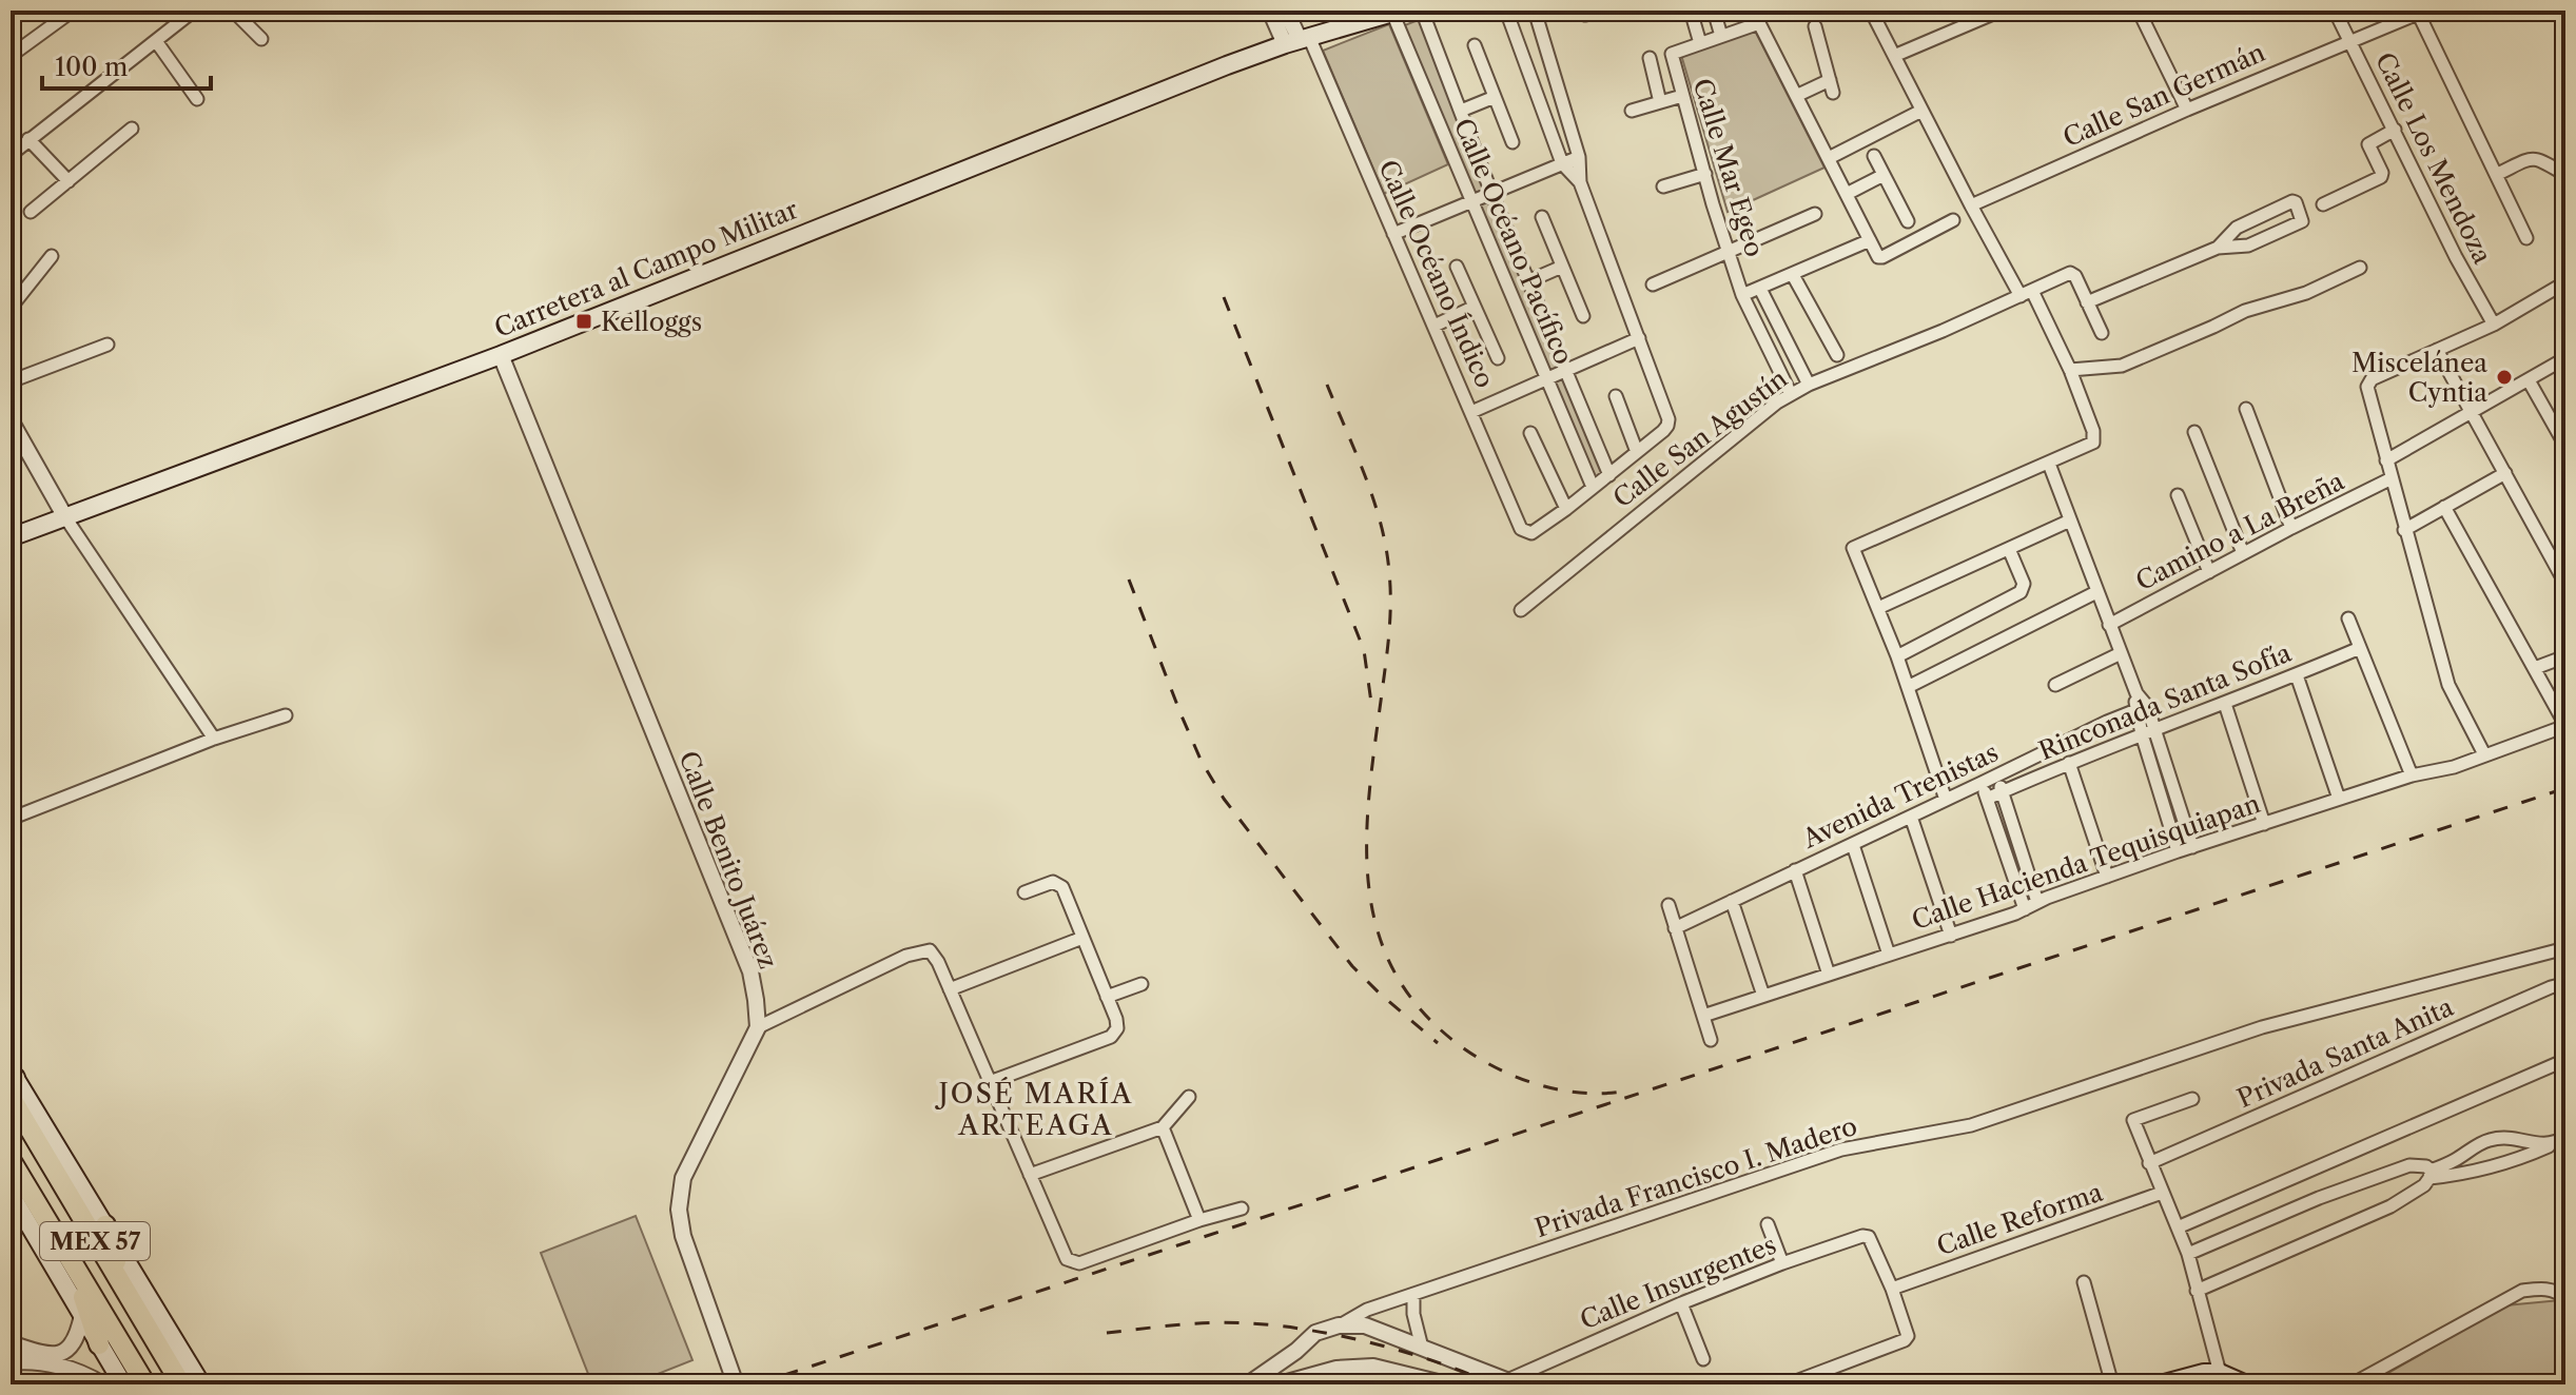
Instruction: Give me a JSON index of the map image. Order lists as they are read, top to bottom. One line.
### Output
{"streets":{"highway":["MEX 57"],"main road":["Carretera al Campo Militar"],"street":["Calle San Germán","Calle Los Mendoza","Calle Mar Egeo","Calle Océano Pacífico","Calle Océano Índico","Calle San Agustín","Camino a La Breña","Rinconada Santa Sofía","Avenida Trenistas","Calle Benito Juárez","Calle Hacienda Tequisquiapan","Privada Santa Anita","Privada Francisco I. Madero","Calle Reforma","Calle Insurgentes"]},"crossings":[["Calle San Germán","Calle Los Mendoza"],["Calle Mar Egeo","Calle San Agustín"],["Calle Océano Pacífico","Carretera al Campo Militar"],["Carretera al Campo Militar","Calle Océano Índico"],["Carretera al Campo Militar","Calle Benito Juárez"],["Calle Reforma","Calle Insurgentes"]],"districts":["JOSÉ MARÍA ARTEAGA"],"places":{"transit":["Kelloggs"],"other":["Miscelánea Cyntia"]},"scale_bar":"100 m"}
